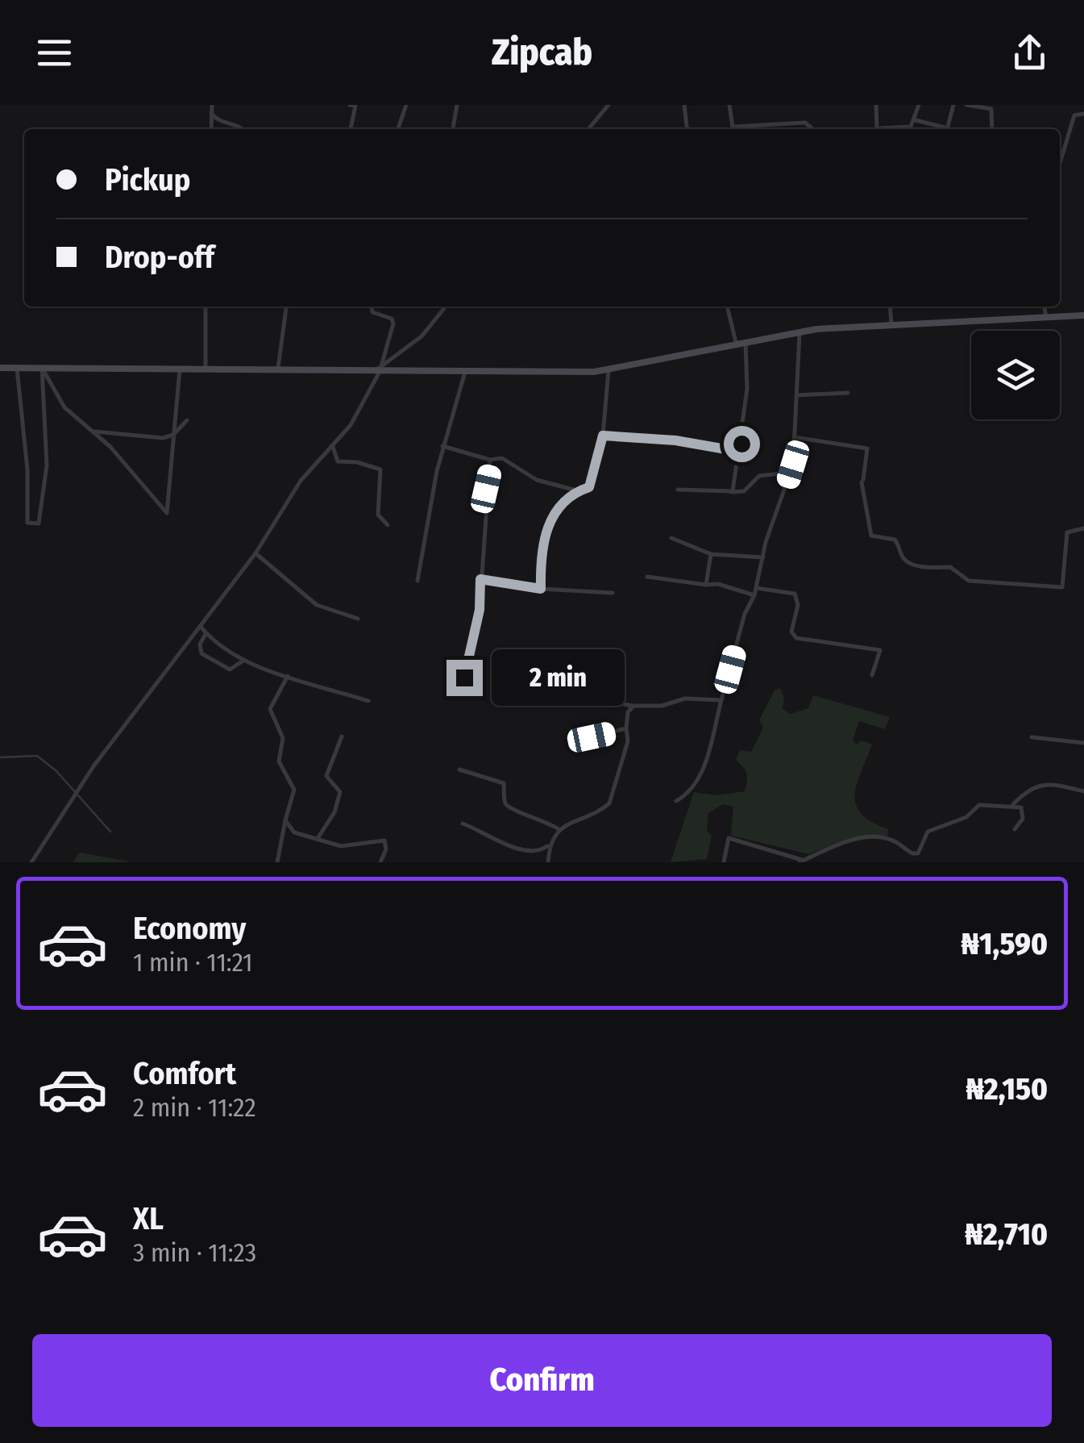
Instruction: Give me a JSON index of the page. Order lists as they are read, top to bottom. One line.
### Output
{"page":{"header":"Zipcab","banner":["Pickup","Drop-off"],"bubble":"2 min","list":[{"name":"Economy","note":"1 min · 11:21","value":"₦1,590"},{"name":"Comfort","note":"2 min · 11:22","value":"₦2,150"},{"name":"XL","note":"3 min · 11:23","value":"₦2,710"}],"buttons":"Confirm"}}
